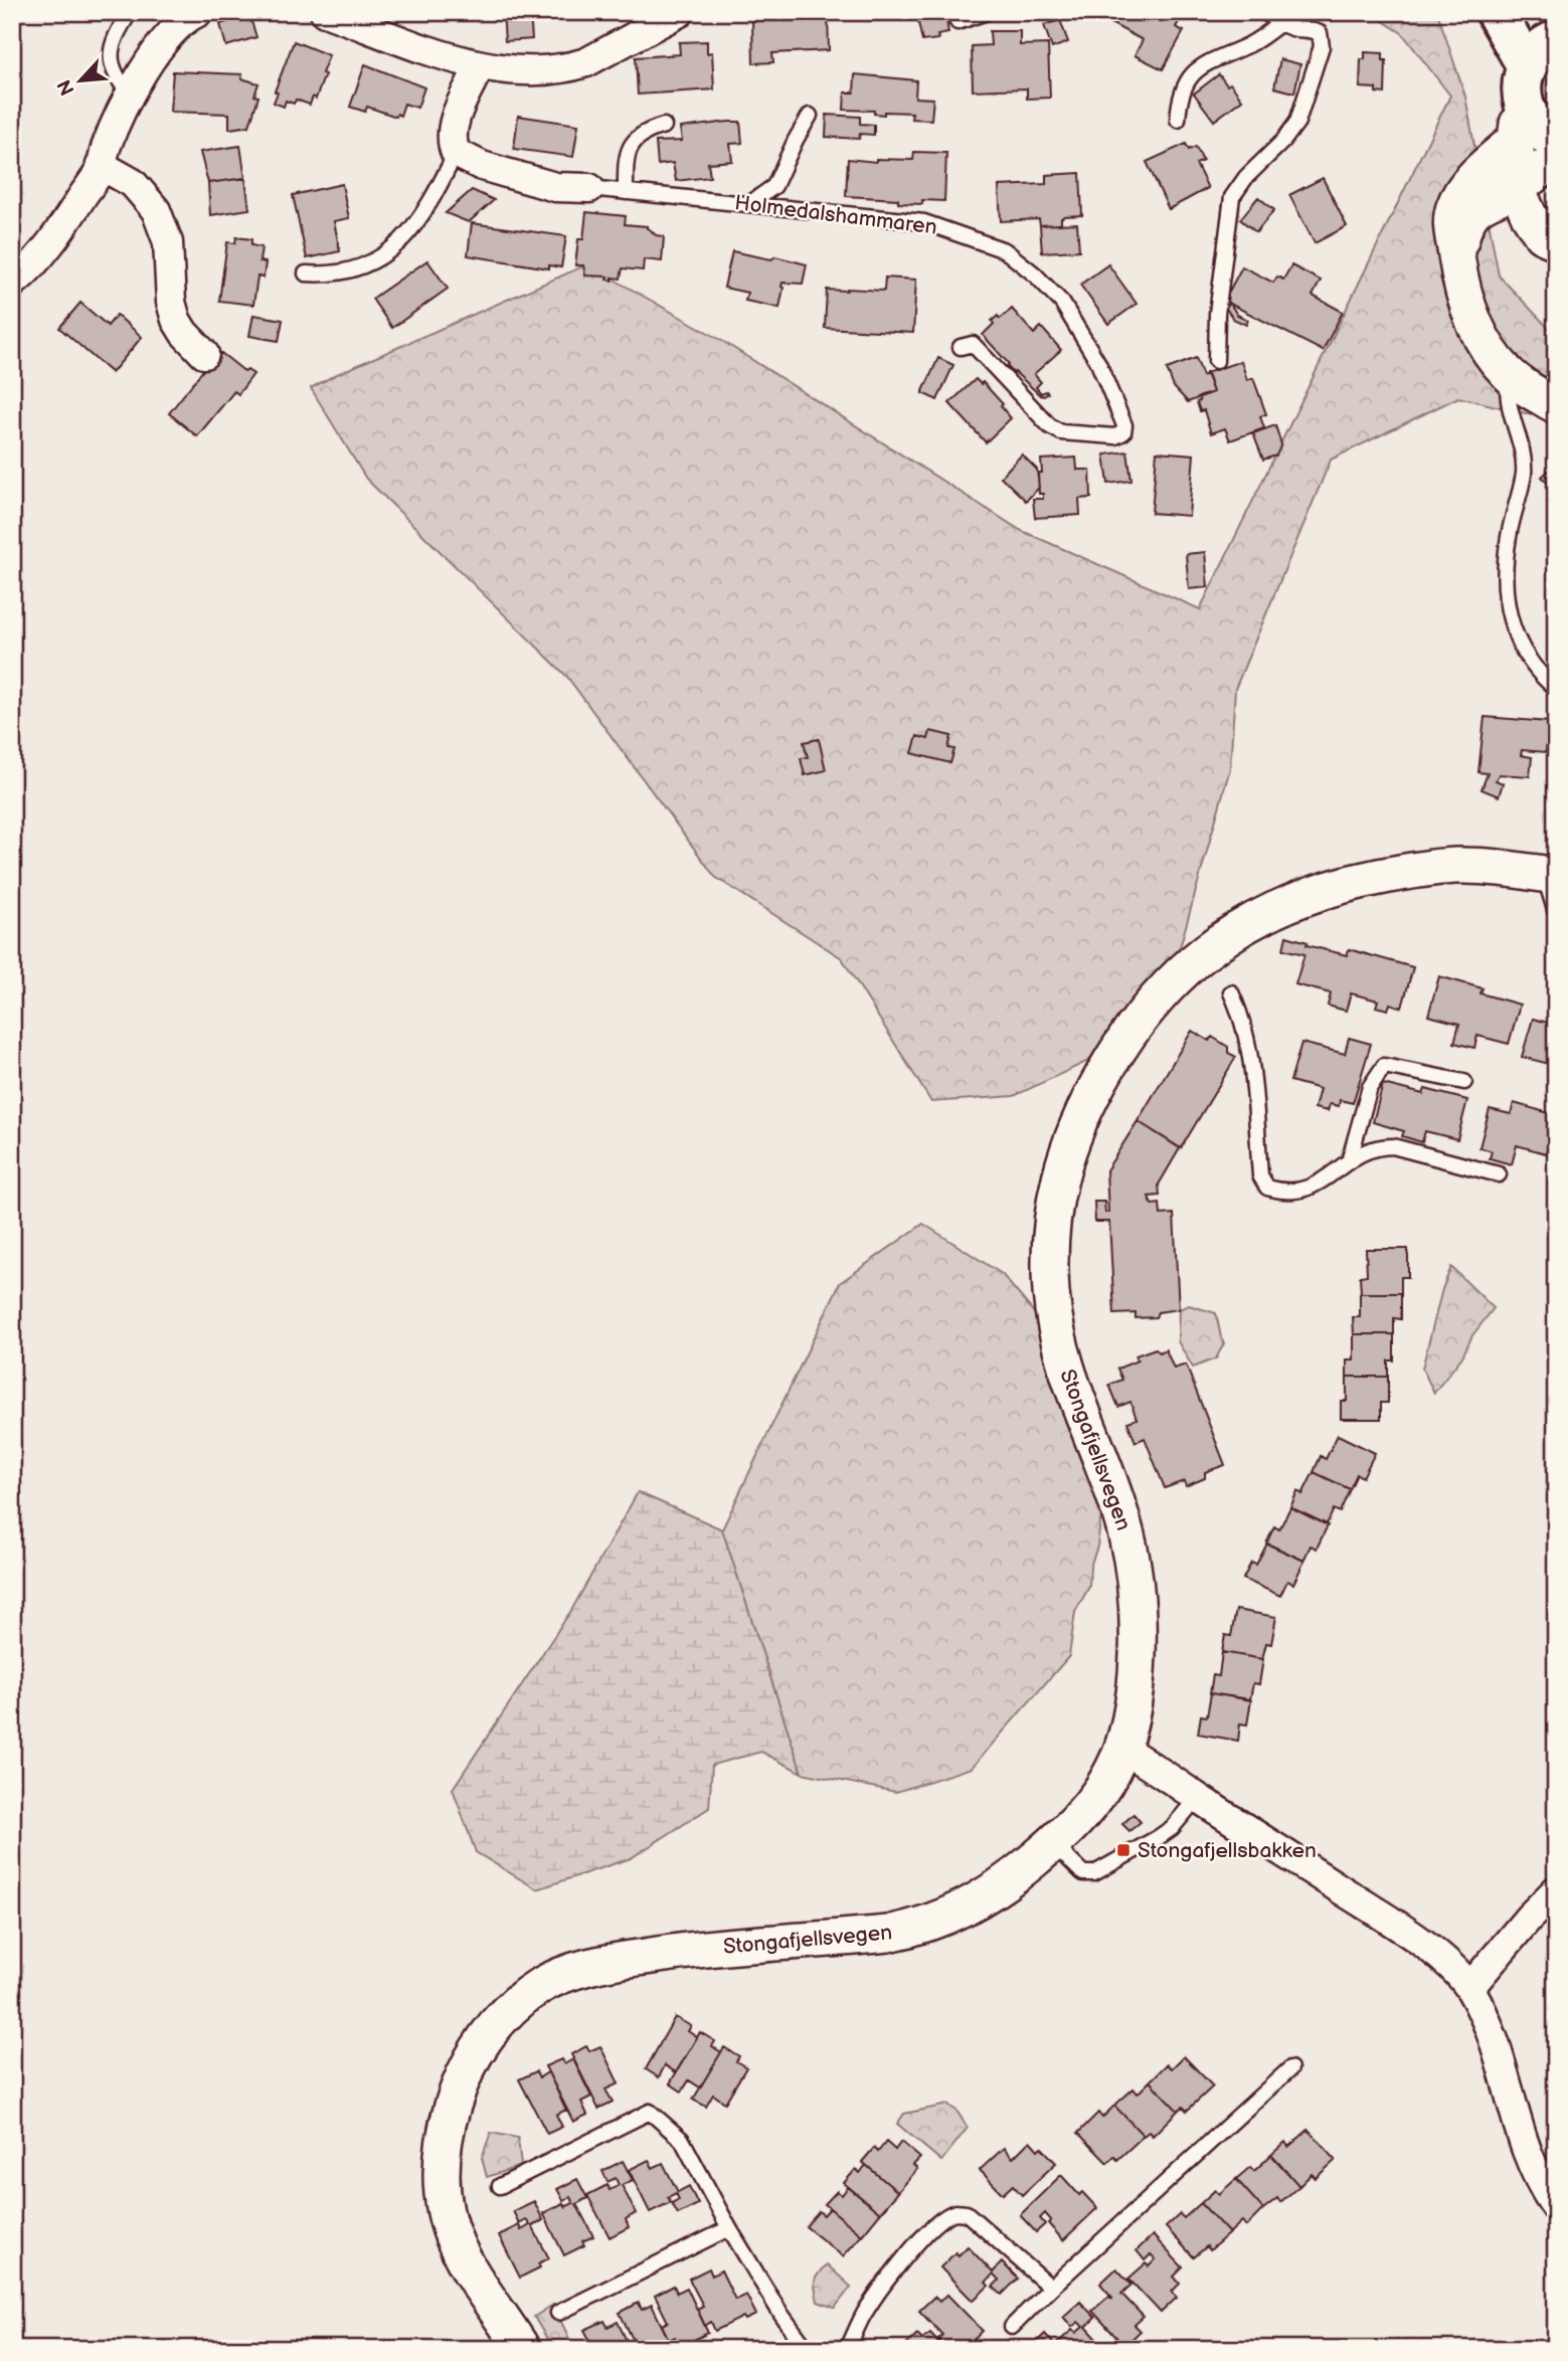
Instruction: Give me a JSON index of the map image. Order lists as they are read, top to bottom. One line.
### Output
{"streets":{"street":["Holmedalshammaren","Stongafjellsvegen"]},"places":{"transit":["Stongafjellsbakken"]},"north":"bottom left"}
